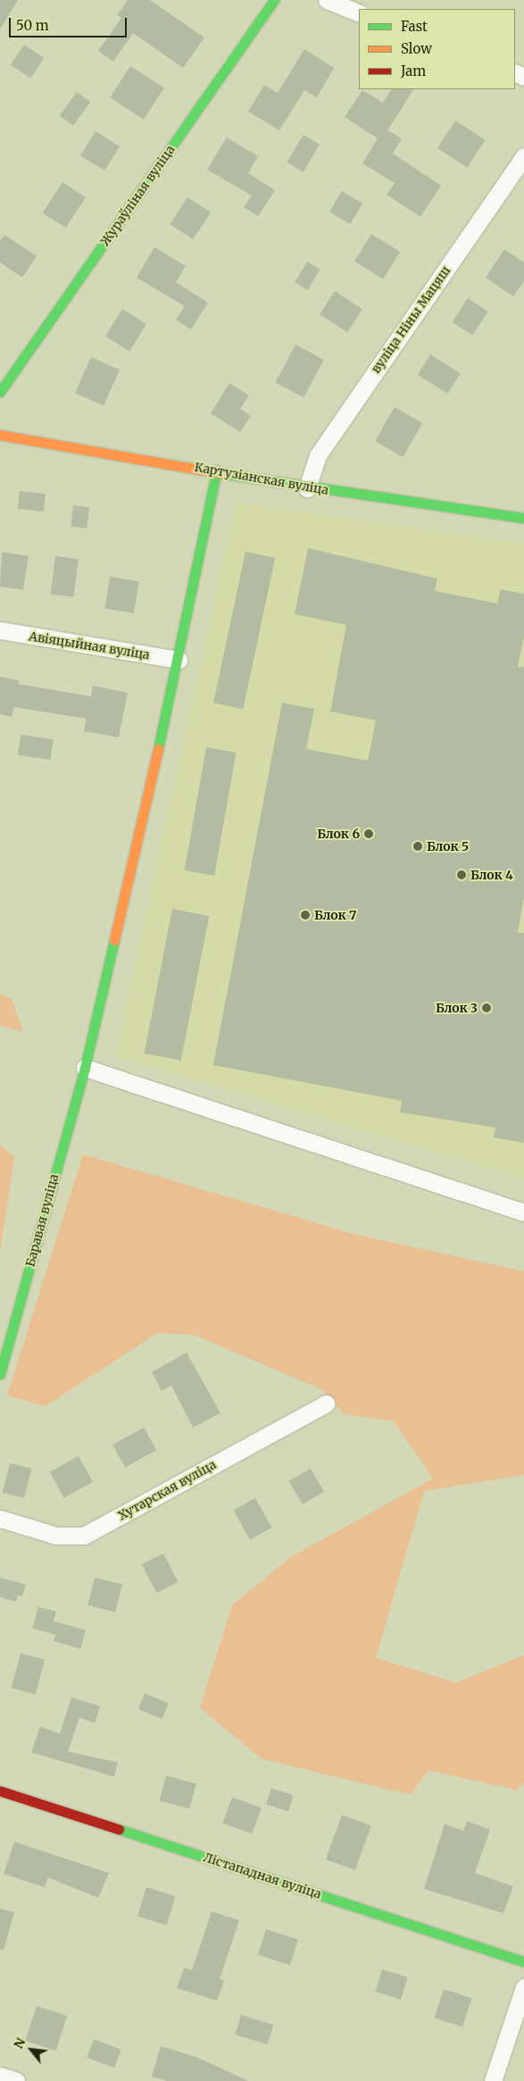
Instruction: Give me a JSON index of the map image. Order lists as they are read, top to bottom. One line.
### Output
{"streets":{"street":["Жураўліная вуліца","вуліца Ніны Мацяш","Картузіанская вуліца","Авіяцыйная вуліца","Баравая вуліца","Хутарская вуліца","Лістападная вуліца"]},"crossings":[["вуліца Ніны Мацяш","Картузіанская вуліца"],["Картузіанская вуліца","Баравая вуліца"],["Авіяцыйная вуліца","Баравая вуліца"]],"places":["Блок 6","Блок 5","Блок 4","Блок 7","Блок 3"],"legend":["Fast","Slow","Jam"],"scale_bar":"50 m","north":"top left"}
